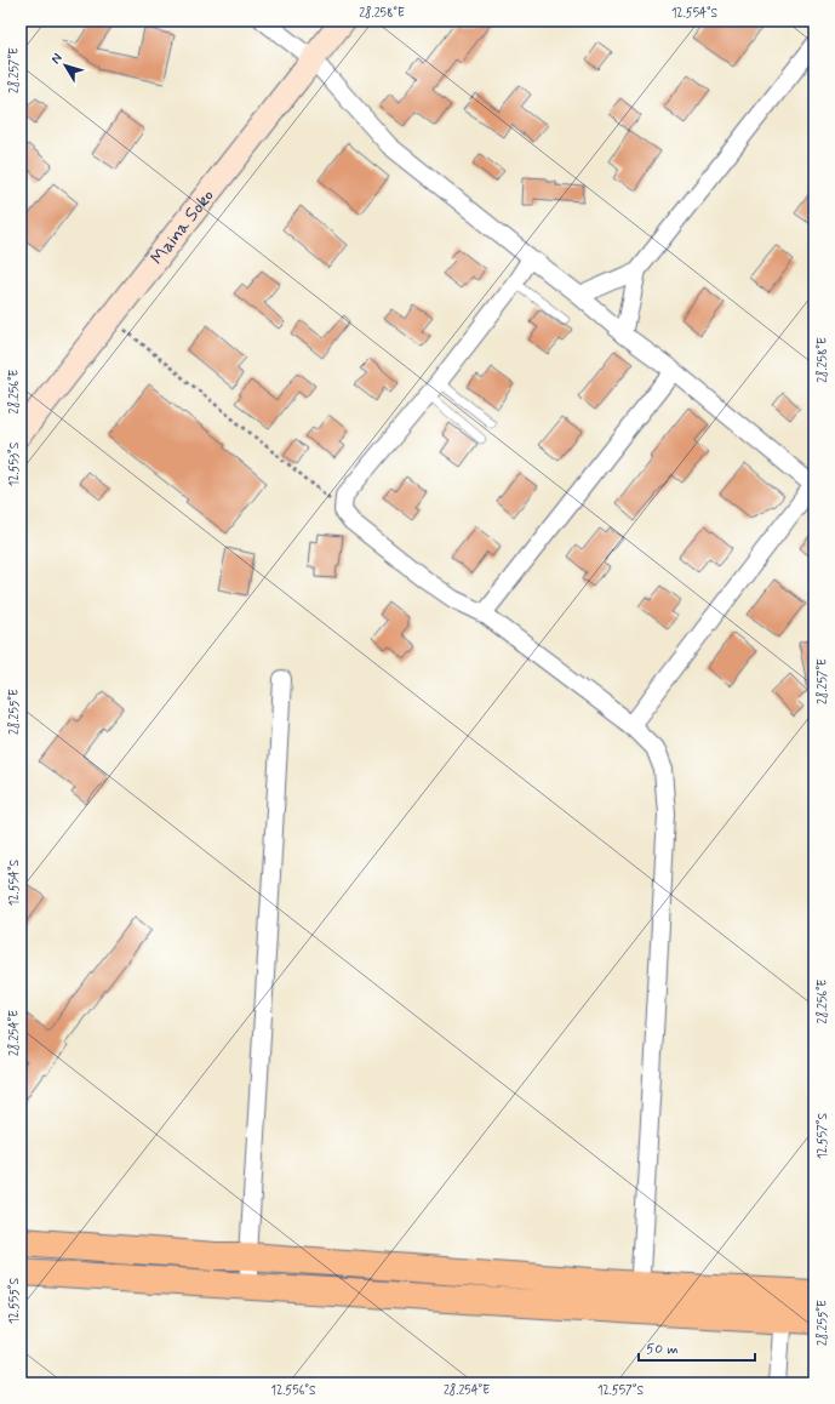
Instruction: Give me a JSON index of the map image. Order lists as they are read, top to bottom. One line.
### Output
{"streets":{"street":["Maina Soko"]},"scale_bar":"50 m","north":"top left","coordinates":["28.258°E","12.554°S","28.257°E","28.256°E","12.553°S","28.255°E","28.254°E","12.557°S","12.555°S","12.556°S"]}
